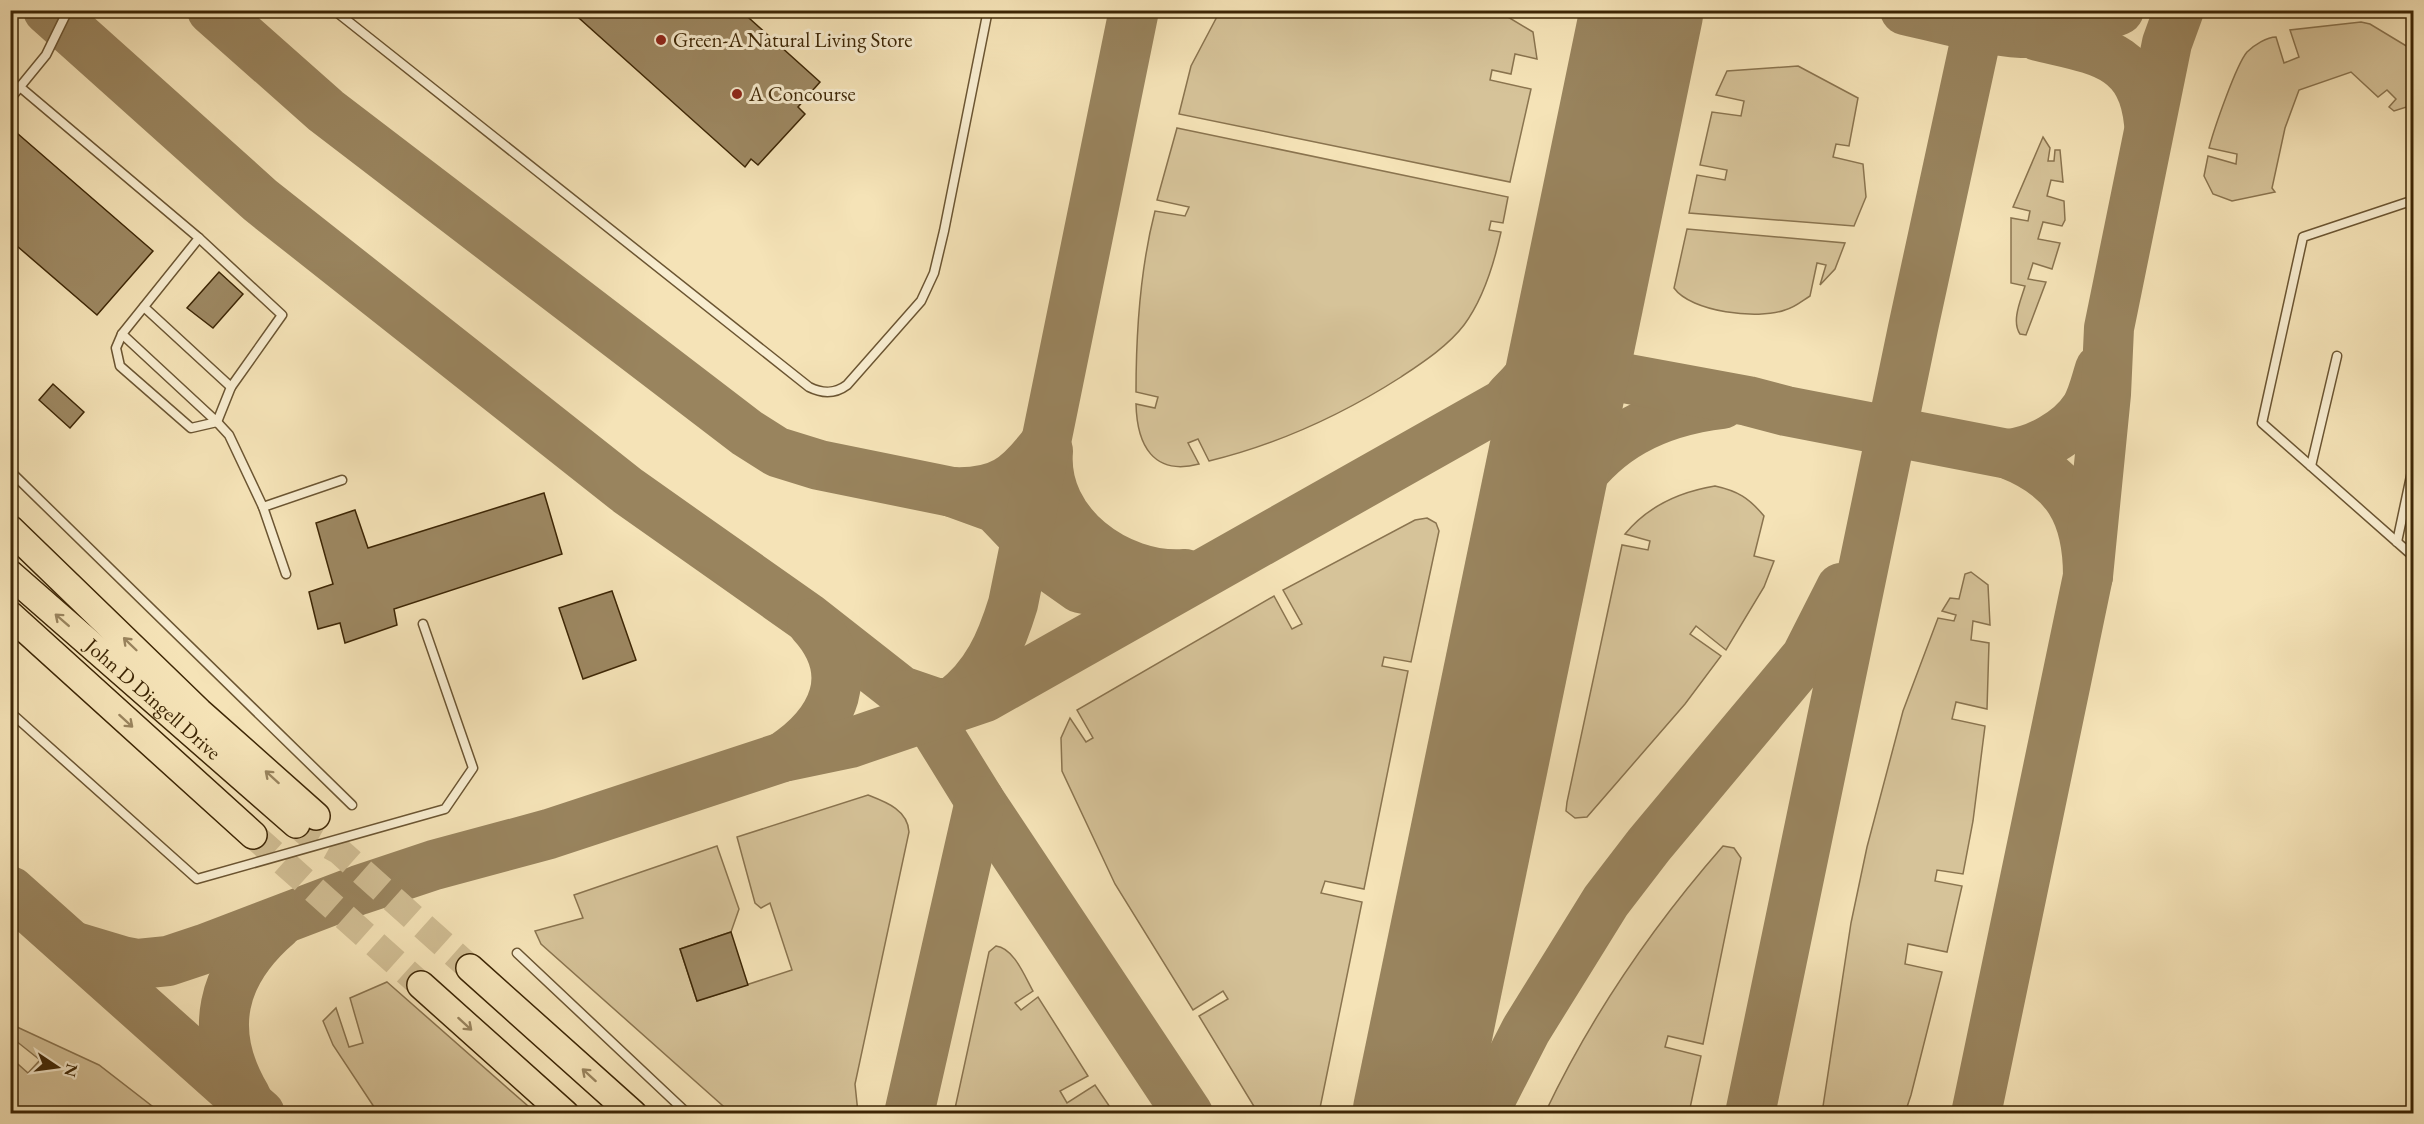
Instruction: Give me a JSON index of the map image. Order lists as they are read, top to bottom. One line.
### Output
{"streets":{"highway":["John D Dingell Drive"]},"places":["Green-A Natural Living Store","A Concourse"],"north":"right"}
